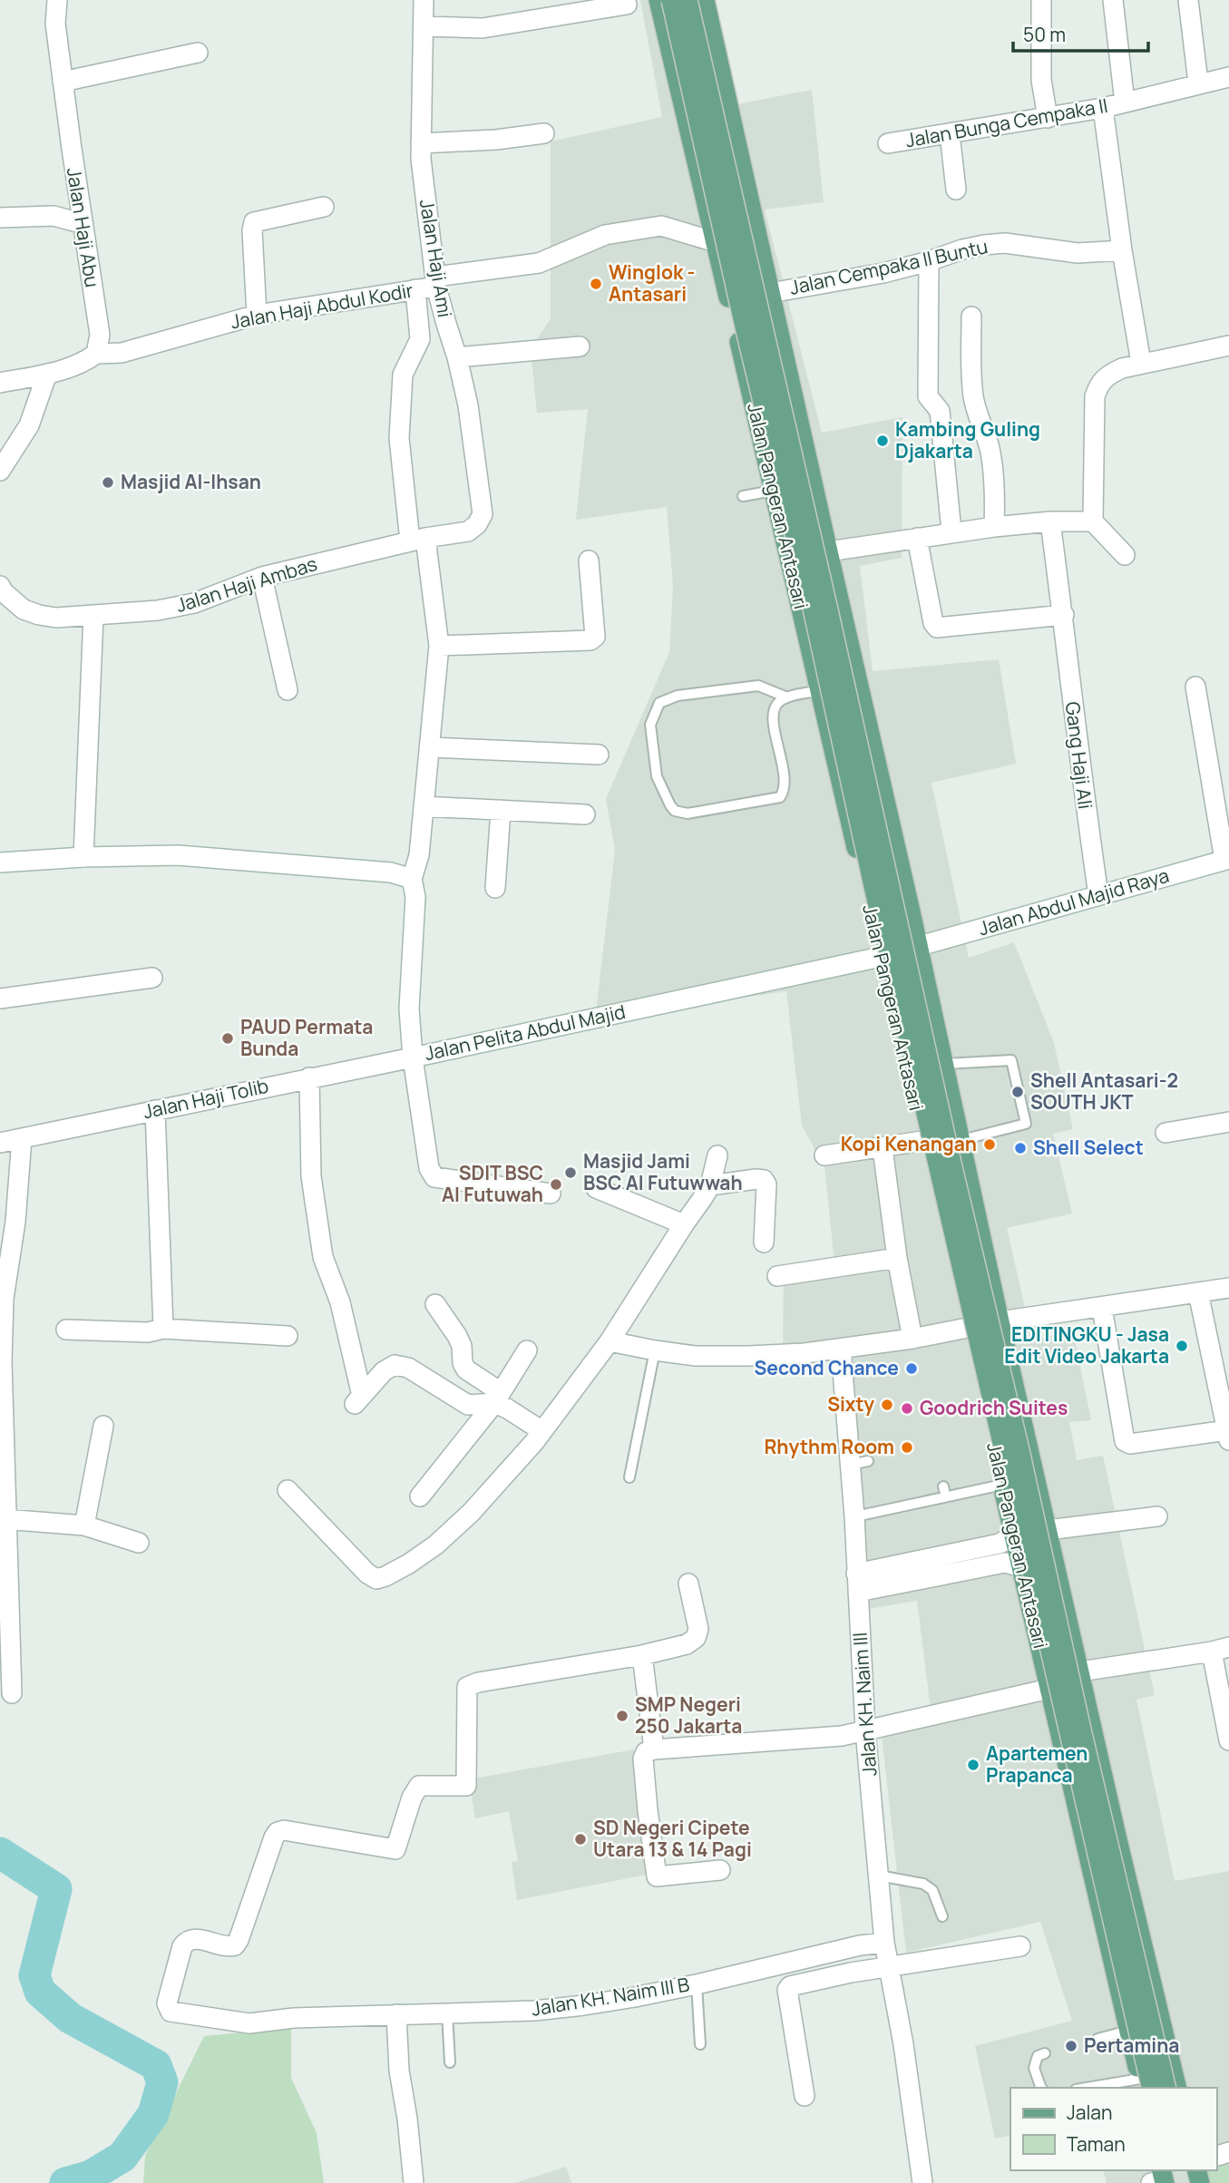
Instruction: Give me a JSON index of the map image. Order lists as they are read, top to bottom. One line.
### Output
{"streets":{"main road":["Jalan Pangeran Antasari"],"street":["Jalan Bunga Cempaka II","Jalan Haji Abu","Jalan Haji Ami","Jalan Cempaka II Buntu","Jalan Haji Abdul Kodir","Jalan Haji Ambas","Gang Haji Ali","Jalan Abdul Majid Raya","Jalan Pelita Abdul Majid","Jalan Haji Tolib","Jalan KH. Naim III","Jalan KH. Naim III B"]},"crossings":[["Jalan Haji Abu","Jalan Haji Abdul Kodir"],["Jalan Haji Ami","Jalan Haji Abdul Kodir"],["Jalan Haji Ami","Jalan Haji Ambas"],["Jalan Cempaka II Buntu","Jalan Pangeran Antasari"],["Jalan Haji Abdul Kodir","Jalan Pangeran Antasari"],["Jalan Pangeran Antasari","Jalan Abdul Majid Raya"],["Jalan Pangeran Antasari","Jalan Pelita Abdul Majid"],["Gang Haji Ali","Jalan Abdul Majid Raya"],["Jalan Abdul Majid Raya","Jalan Pelita Abdul Majid"],["Jalan Pelita Abdul Majid","Jalan Haji Tolib"],["Jalan KH. Naim III","Jalan KH. Naim III B"]],"places":["Winglok - Antasari","Kambing Guling Djakarta","Masjid Al-Ihsan","PAUD Permata Bunda","Shell Antasari-2 SOUTH JKT","Kopi Kenangan","Shell Select","Masjid Jami BSC Al Futuwwah","SDIT BSC Al Futuwah","EDITINGKU - Jasa Edit Video Jakarta","Second Chance","Sixty","Goodrich Suites","Rhythm Room","SMP Negeri 250 Jakarta","Apartemen Prapanca","SD Negeri Cipete Utara 13 & 14 Pagi","Pertamina"],"legend":["Jalan","Taman"],"scale_bar":"50 m"}
